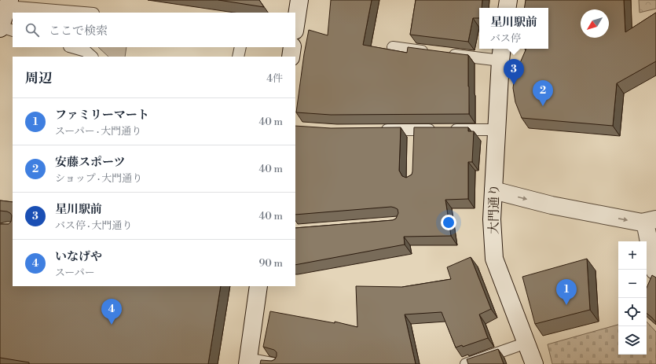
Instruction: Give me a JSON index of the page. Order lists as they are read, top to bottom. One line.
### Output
{"streets":{"street":["大門通り"]},"north":"bottom left","page":{"popup":["星川駅前","バス停"],"search":"ここで検索","heading":["周辺","4件"],"pins":["3","2","1","4"],"list":[{"mark":"1","name":"ファミリーマート","note":"スーパー · 大門通り","value":"40 m"},{"mark":"2","name":"安藤スポーツ","note":"ショップ · 大門通り","value":"40 m"},{"mark":"3","name":"星川駅前","note":"バス停 · 大門通り","value":"40 m"},{"mark":"4","name":"いなげや","note":"スーパー","value":"90 m"}],"map_buttons":["+","−"]}}
